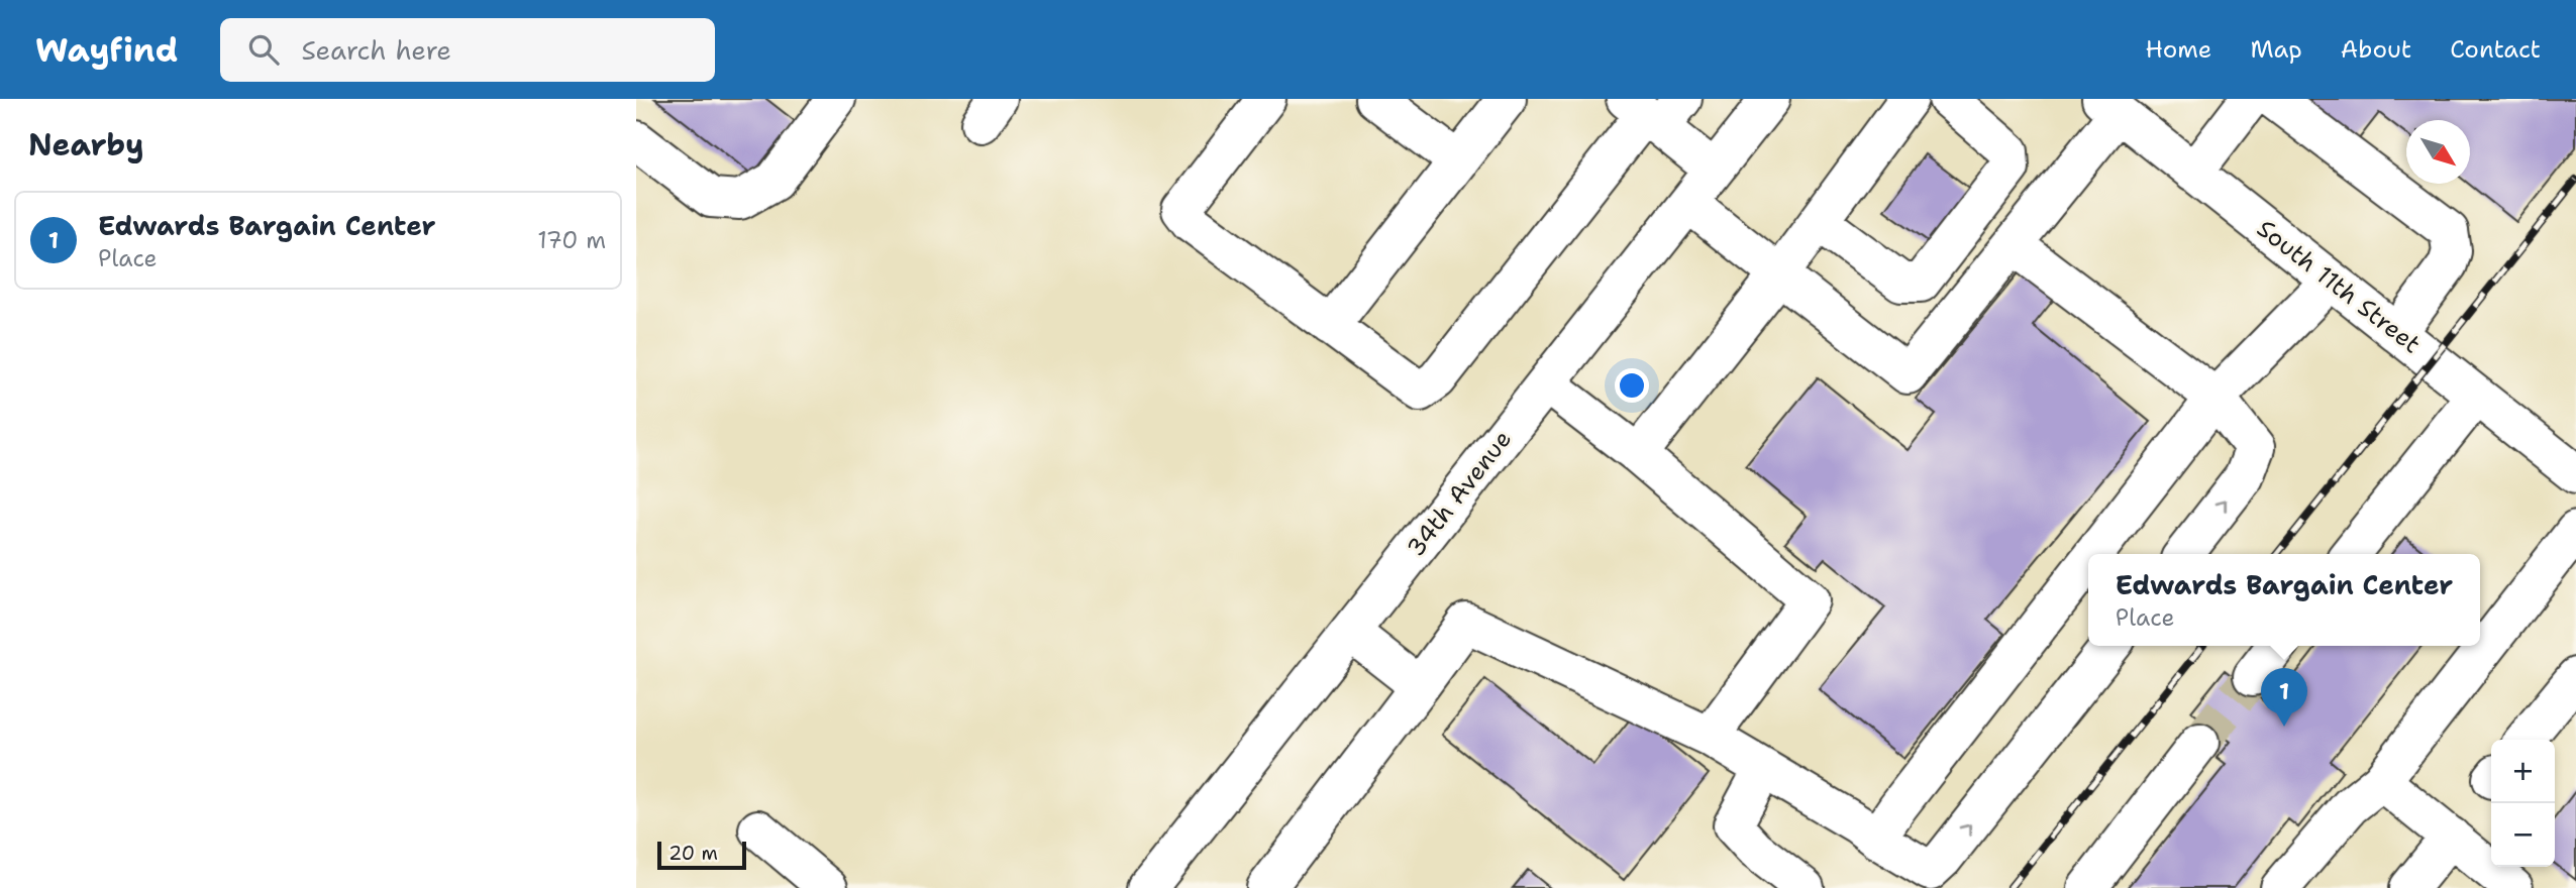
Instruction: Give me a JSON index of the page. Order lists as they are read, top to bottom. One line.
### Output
{"streets":{"street":["South 11th Street","34th Avenue"]},"scale_bar":"20 m","north":"bottom right","page":{"header":"Wayfind","search":"Search here","nav":["Home","Map","About","Contact"],"heading":"Nearby","list":[{"mark":"1","name":"Edwards Bargain Center","note":"Place","value":"170 m"}],"popup":["Edwards Bargain Center","Place"],"pins":"1","map_buttons":["+","−"],"scale":"20 m"}}
